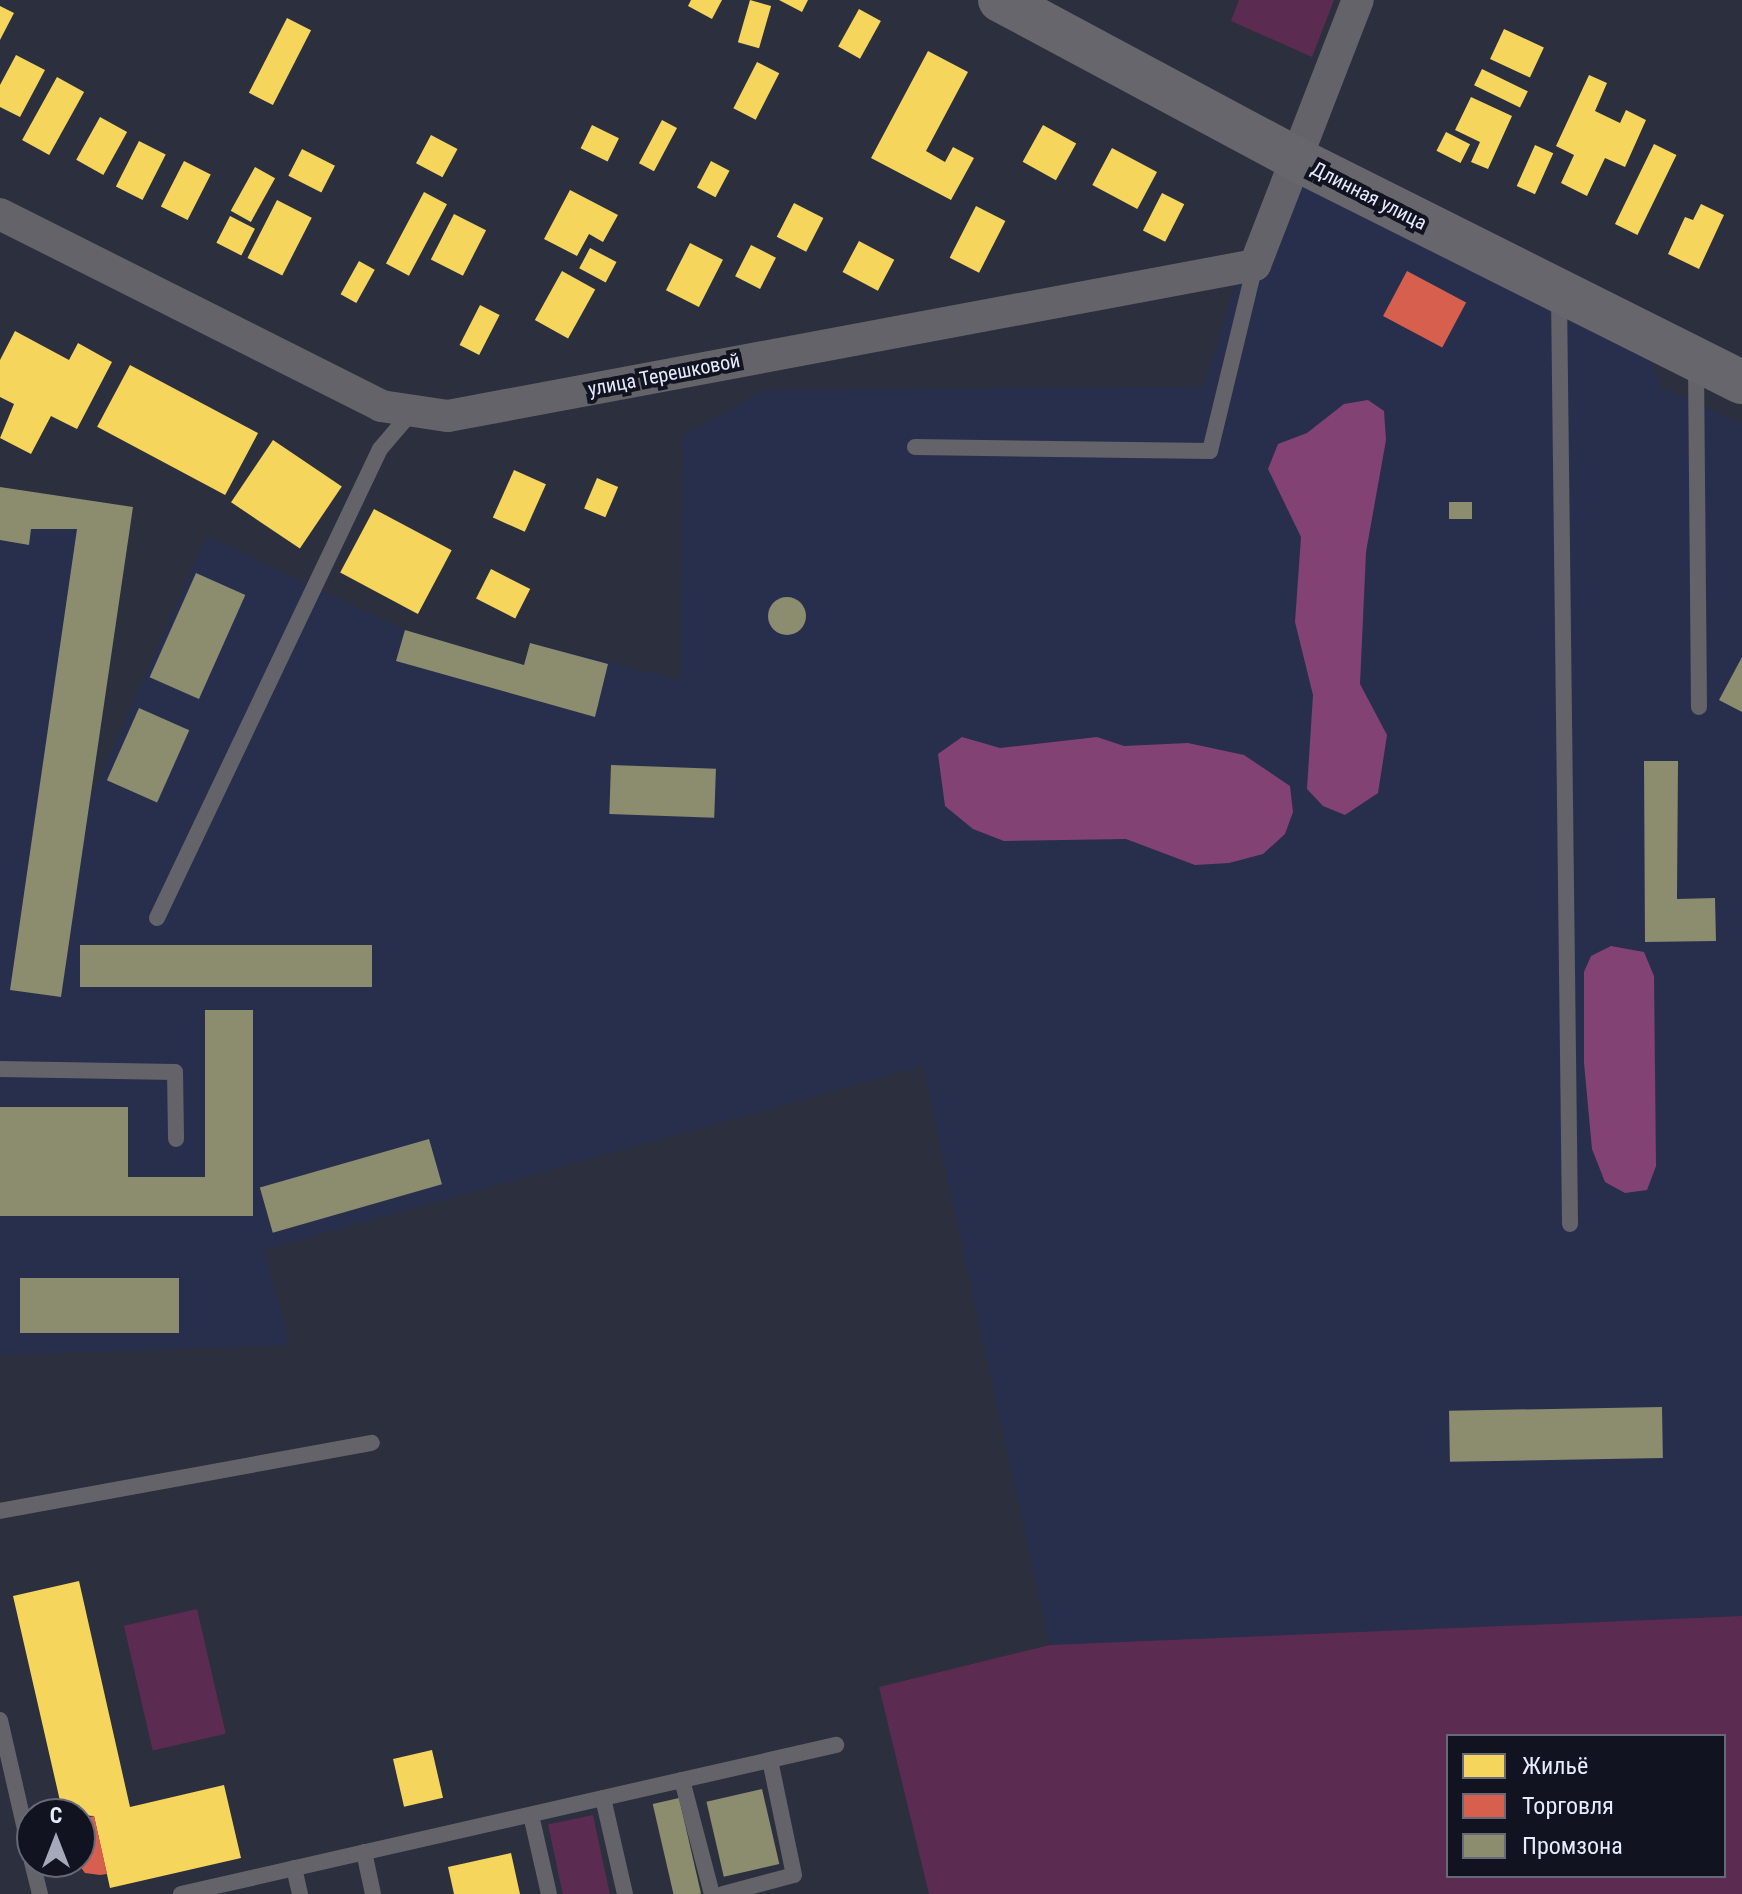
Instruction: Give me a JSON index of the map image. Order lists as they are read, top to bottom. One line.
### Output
{"streets":{"street":["Длинная улица","улица Терешковой"]},"legend":["Жильё","Торговля","Промзона"],"north":"top"}
